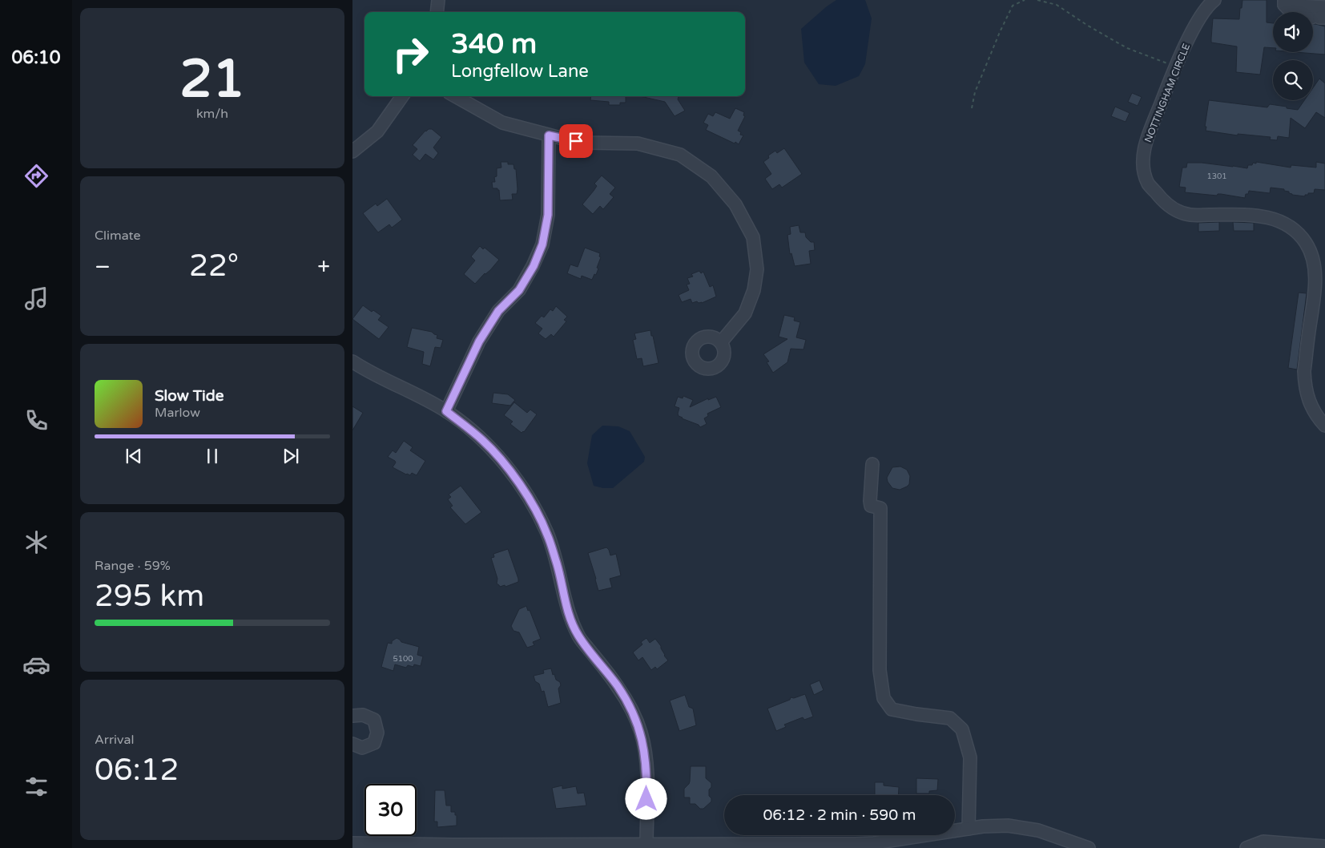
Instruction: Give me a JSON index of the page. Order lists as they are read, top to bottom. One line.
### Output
{"streets":{"street":["NOTTINGHAM CIRCLE"]},"house_numbers":["1301","5100"],"page":{"tabs":"06:10","tile":[["21","km/h"],"Climate",["Range · 59%","295 km"],["Arrival","06:12"]],"turn":["340 m","Longfellow Lane"],"heat":["−","22°","+"],"song":["Slow Tide","Marlow"],"limit":"30","trip":"06:12 · 2 min · 590 m"}}
